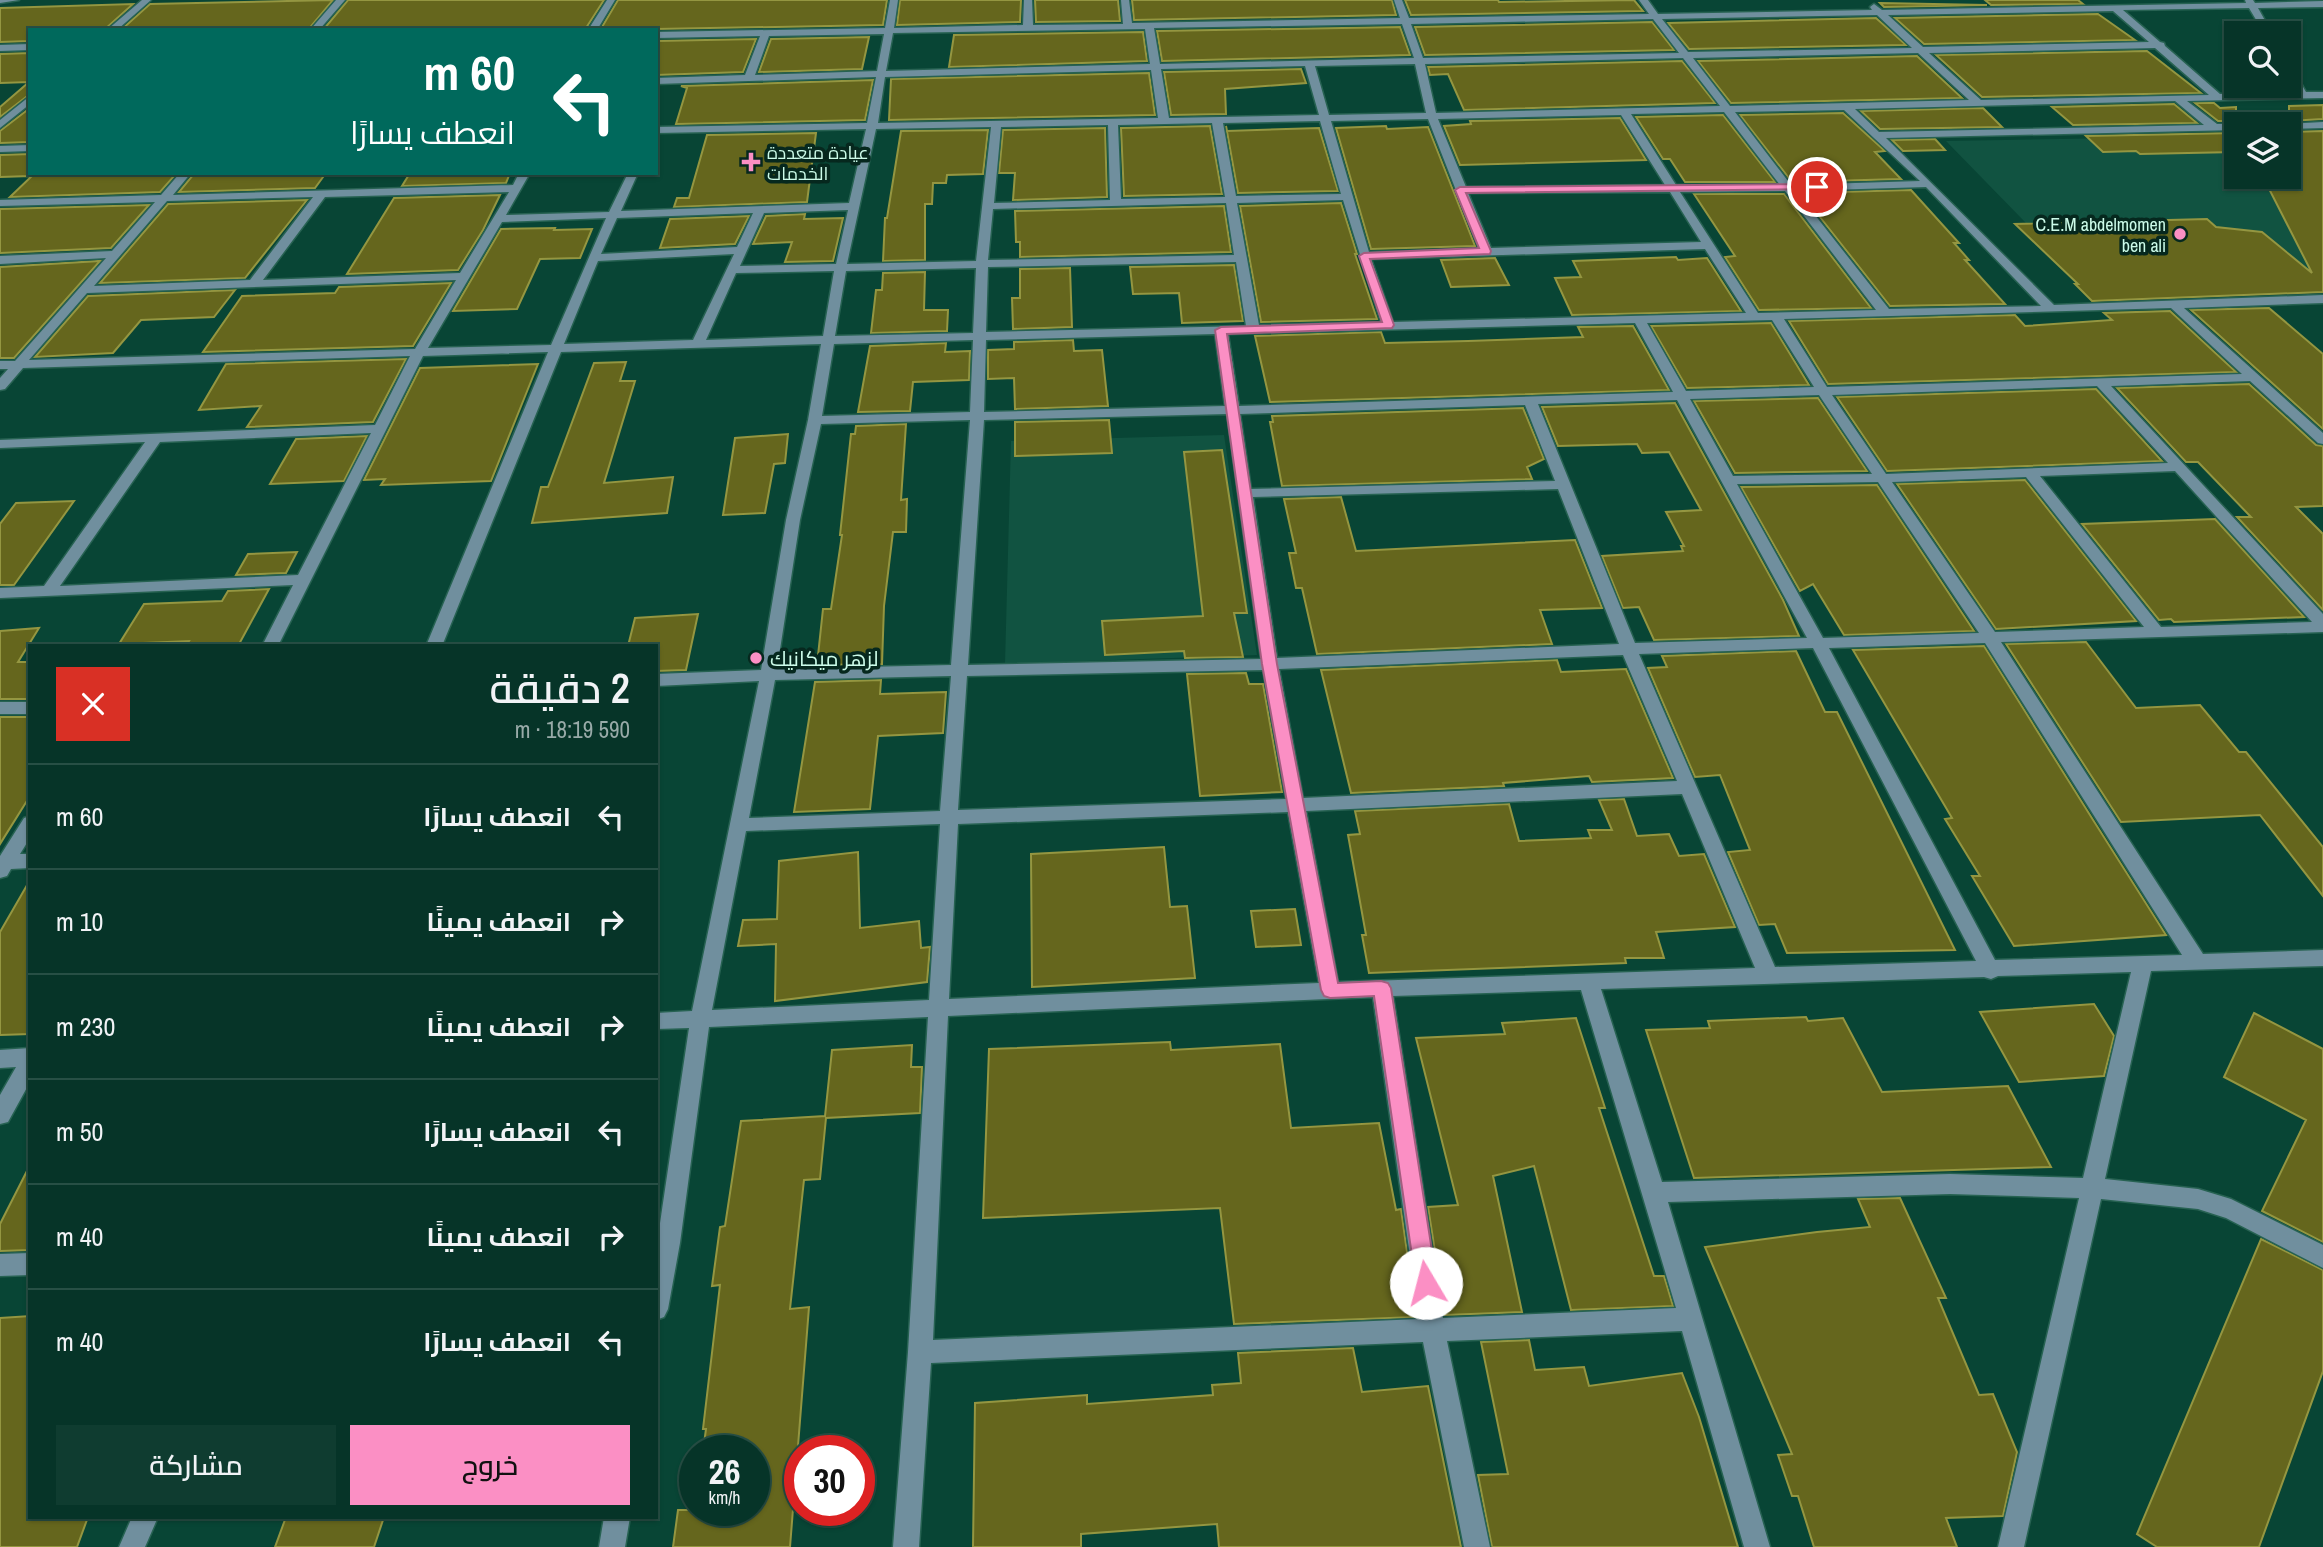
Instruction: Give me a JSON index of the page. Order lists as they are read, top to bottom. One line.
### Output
{"places":{"health":["عيادة متعددة الخدمات"],"other":["C.E.M abdelmomen ben ali","لزهر ميكانيك"]},"page":{"turn":["60 m","انعطف يسارًا"],"heading":["2 دقيقة","590 m · 18:19"],"list":[{"name":"انعطف يسارًا","value":"60 m"},{"name":"انعطف يمينًا","value":"10 m"},{"name":"انعطف يمينًا","value":"230 m"},{"name":"انعطف يسارًا","value":"50 m"},{"name":"انعطف يمينًا","value":"40 m"},{"name":"انعطف يسارًا","value":"40 m"}],"buttons":["خروج","مشاركة"],"speed":"26 km/h","limit":"30"}}
